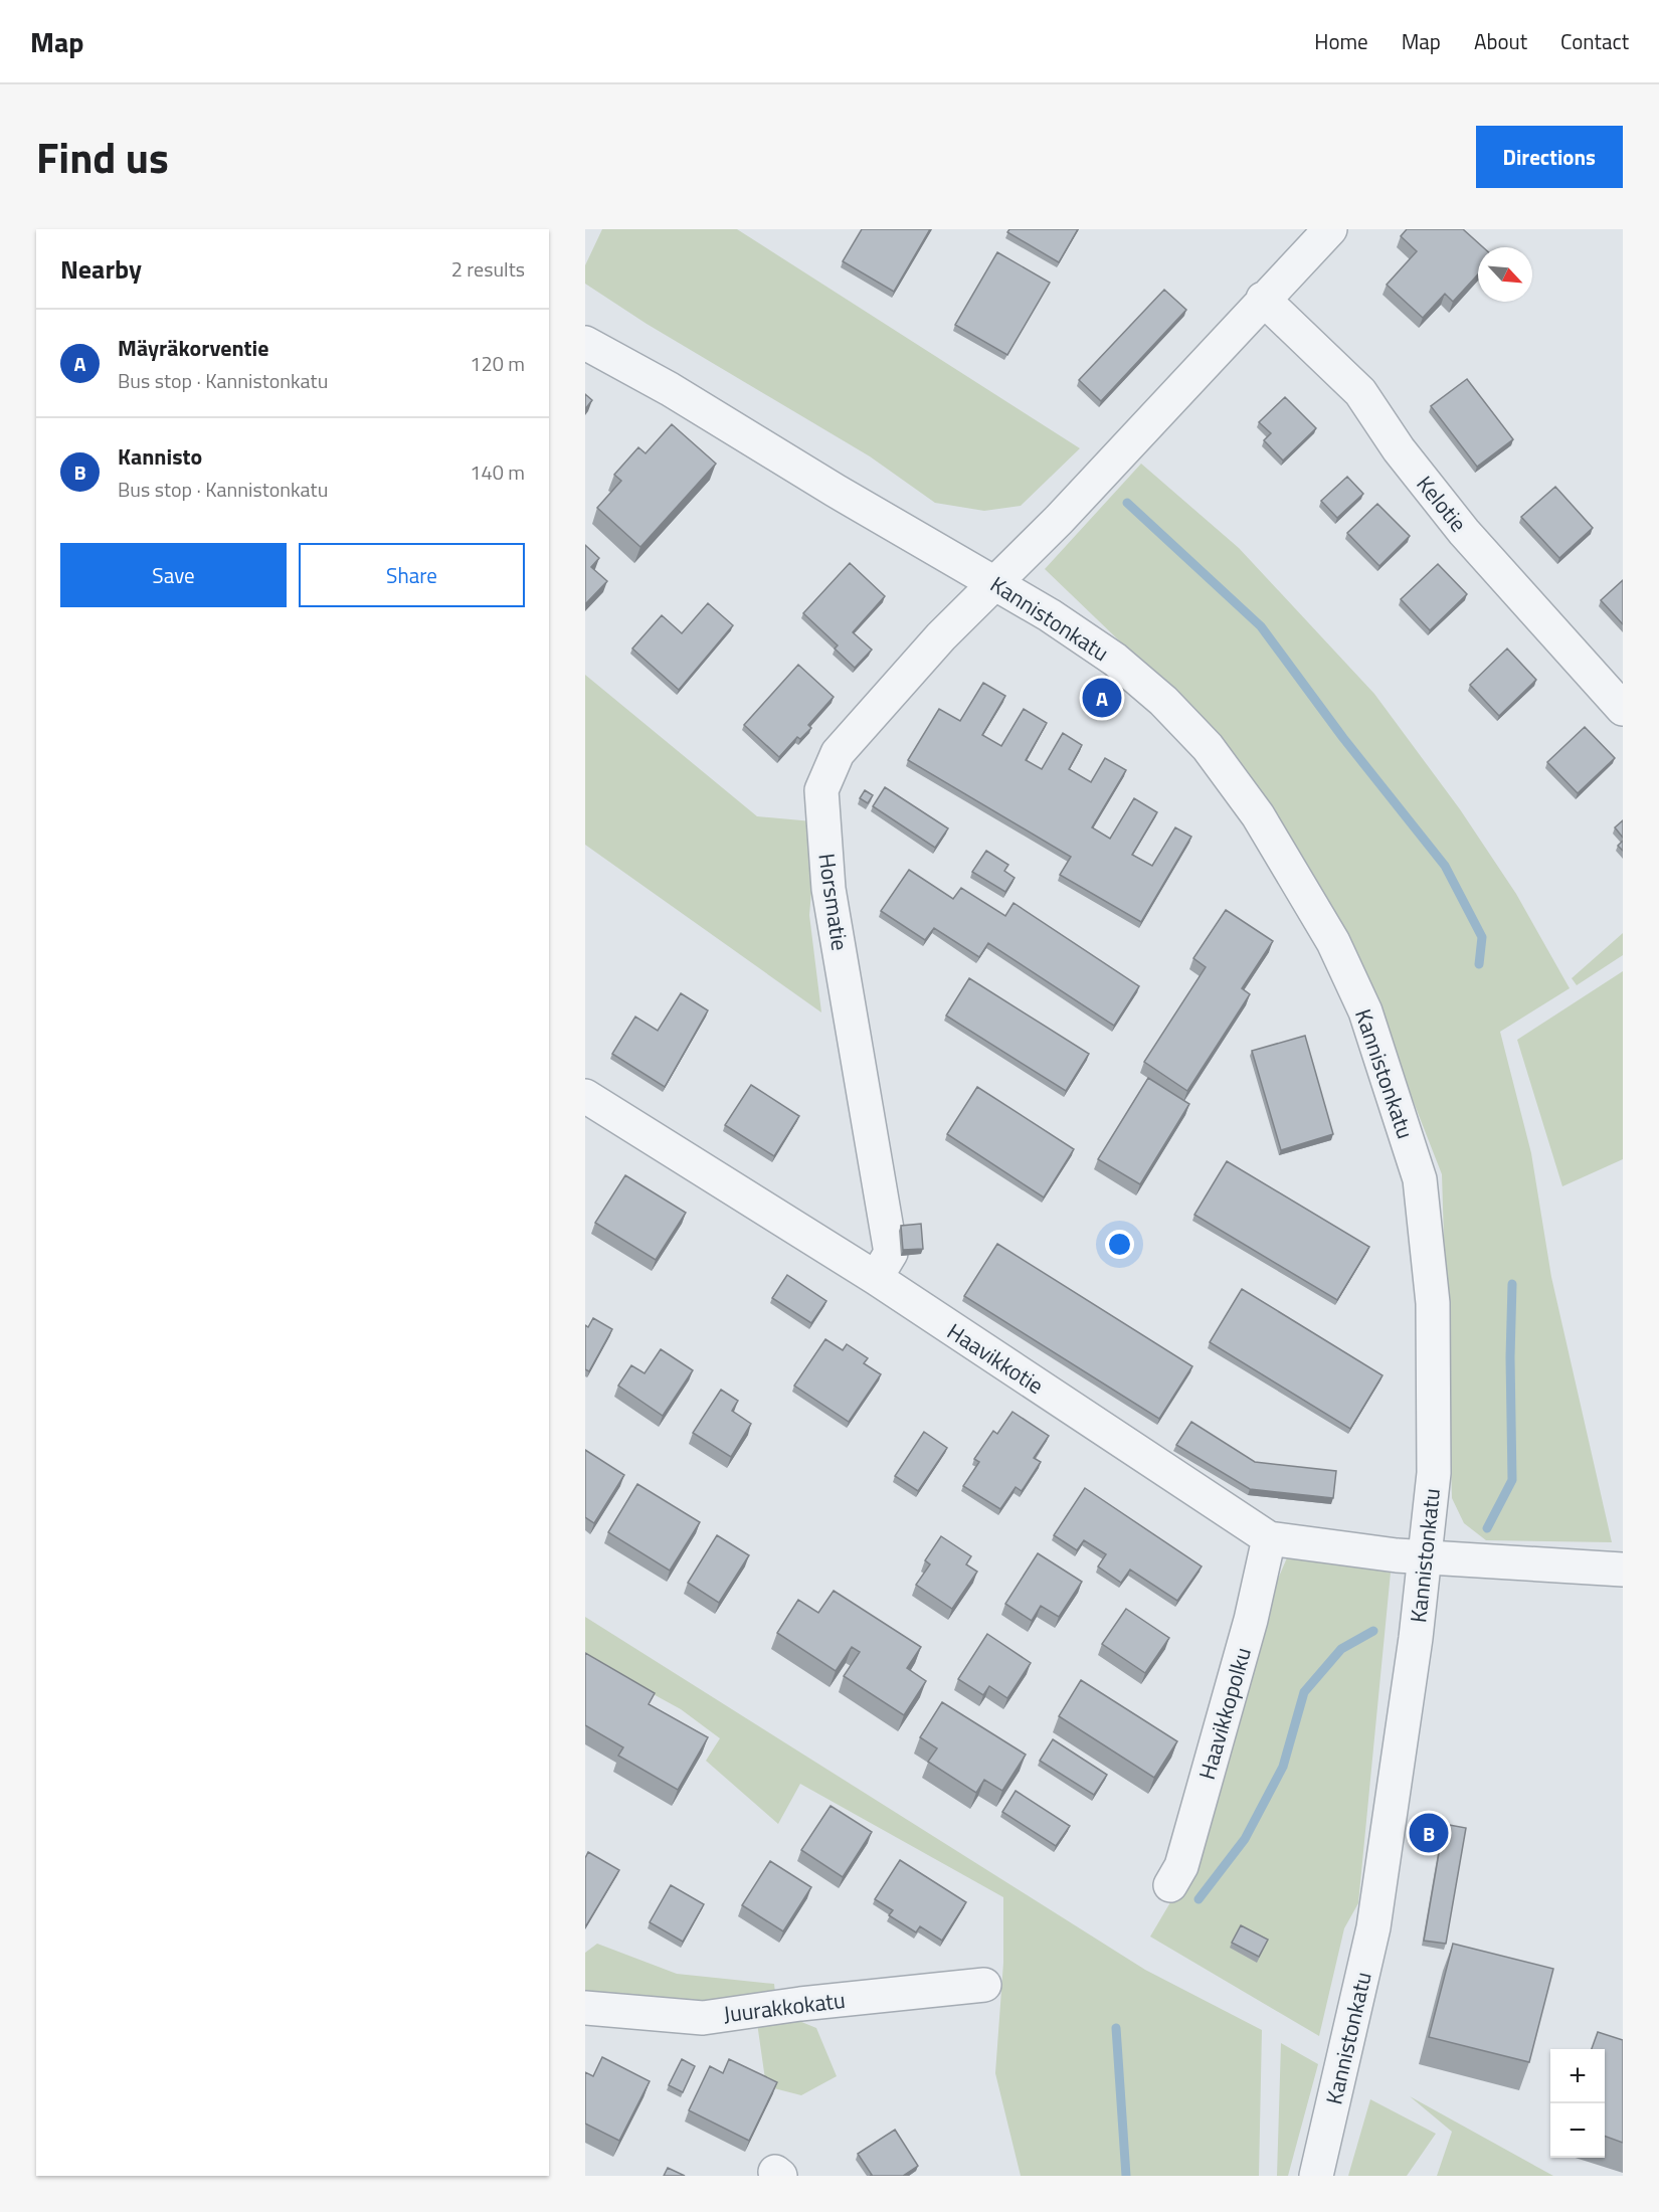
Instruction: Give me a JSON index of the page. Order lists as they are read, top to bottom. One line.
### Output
{"streets":{"street":["Kelotie","Kannistonkatu","Horsmatie","Haavikkotie","Haavikkopolku","Juurakkokatu"]},"crossings":[["Kelotie","Horsmatie"],["Kannistonkatu","Horsmatie"],["Kannistonkatu","Haavikkotie"],["Horsmatie","Haavikkotie"],["Haavikkotie","Haavikkopolku"]],"north":"bottom right","page":{"header":"Map","nav":["Home","Map","About","Contact"],"title":"Find us","buttons":["Directions",["Save","Share"]],"heading":["Nearby","2 results"],"list":[{"mark":"A","name":"Mäyräkorventie","note":"Bus stop · Kannistonkatu","value":"120 m"},{"mark":"B","name":"Kannisto","note":"Bus stop · Kannistonkatu","value":"140 m"}],"pins":["A","B"],"map_buttons":["+","−"]}}
